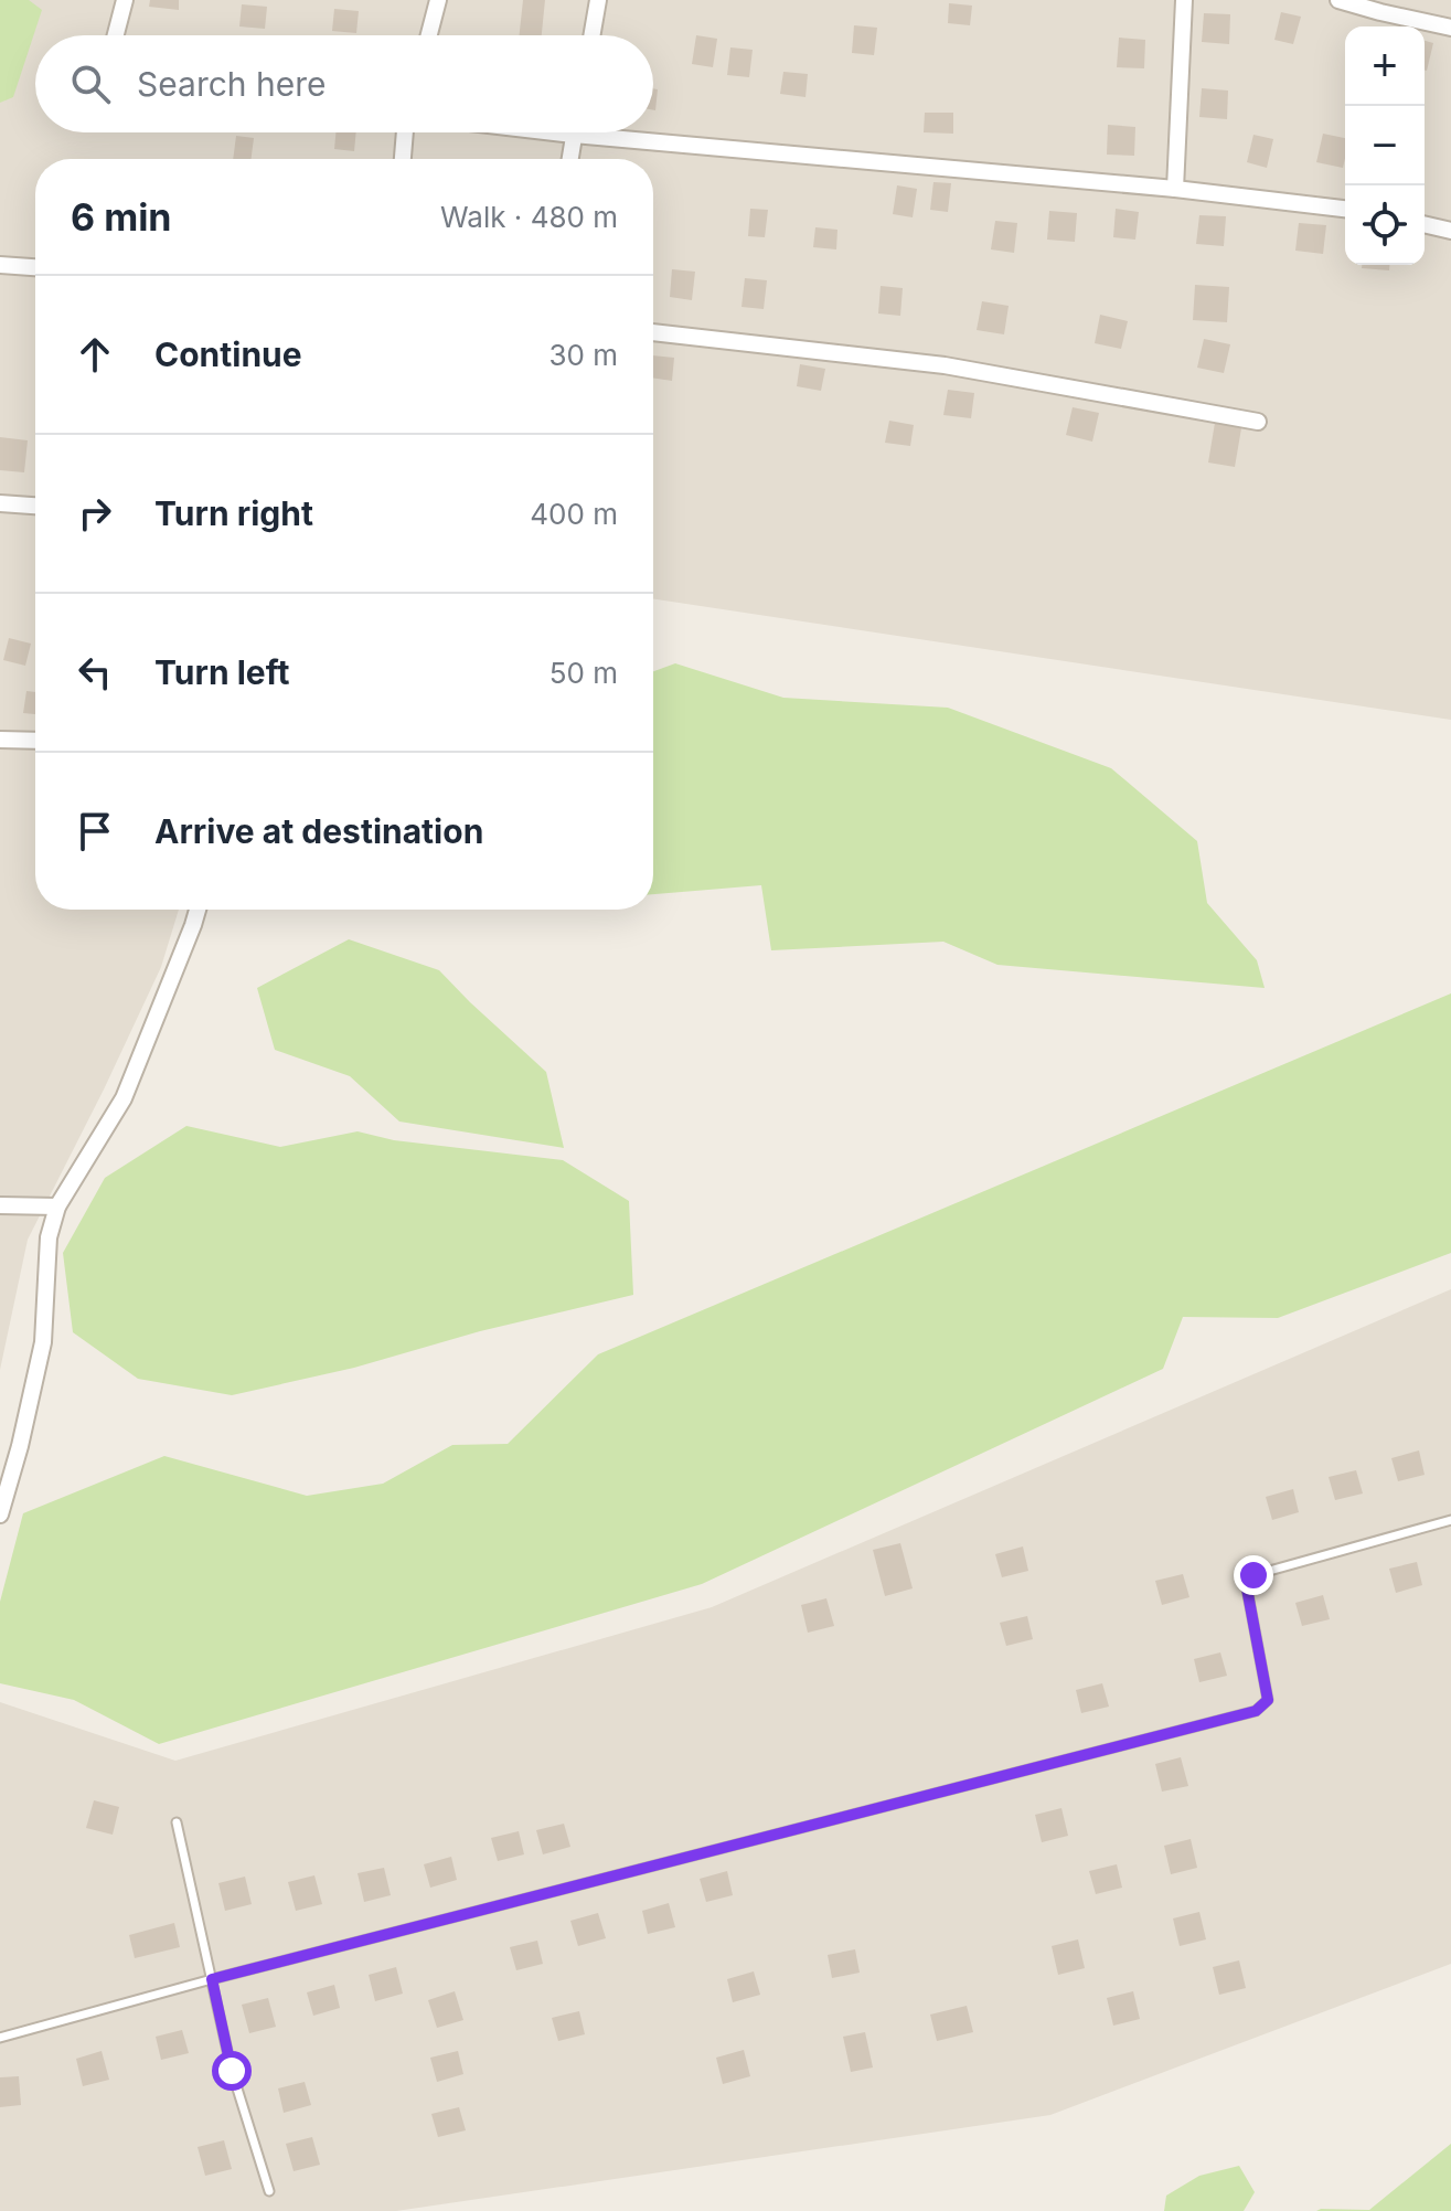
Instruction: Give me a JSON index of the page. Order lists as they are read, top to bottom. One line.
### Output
{"page":{"map_buttons":["+","−"],"search":"Search here","heading":["6 min","Walk · 480 m"],"list":[["Continue","30 m"],["Turn right","400 m"],["Turn left","50 m"],"Arrive at destination"]}}
